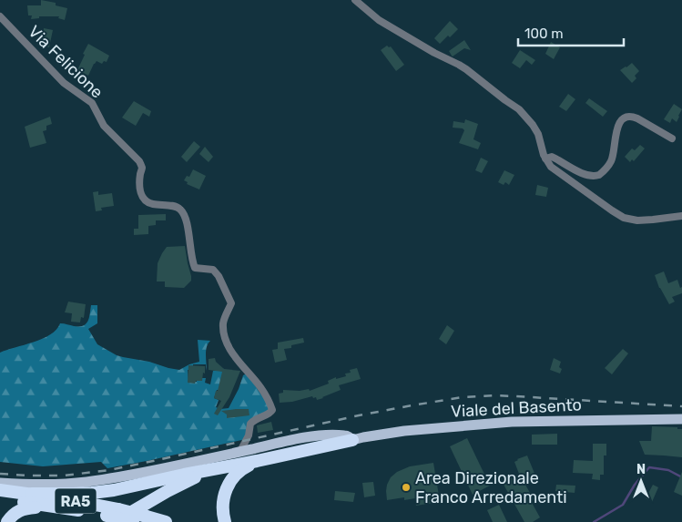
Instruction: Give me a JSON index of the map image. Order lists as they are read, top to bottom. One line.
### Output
{"streets":{"highway":["RA5"],"main road":["Viale del Basento"],"street":["Via Felicione"]},"places":["Area Direzionale Franco Arredamenti"],"scale_bar":"100 m","north":"top"}
